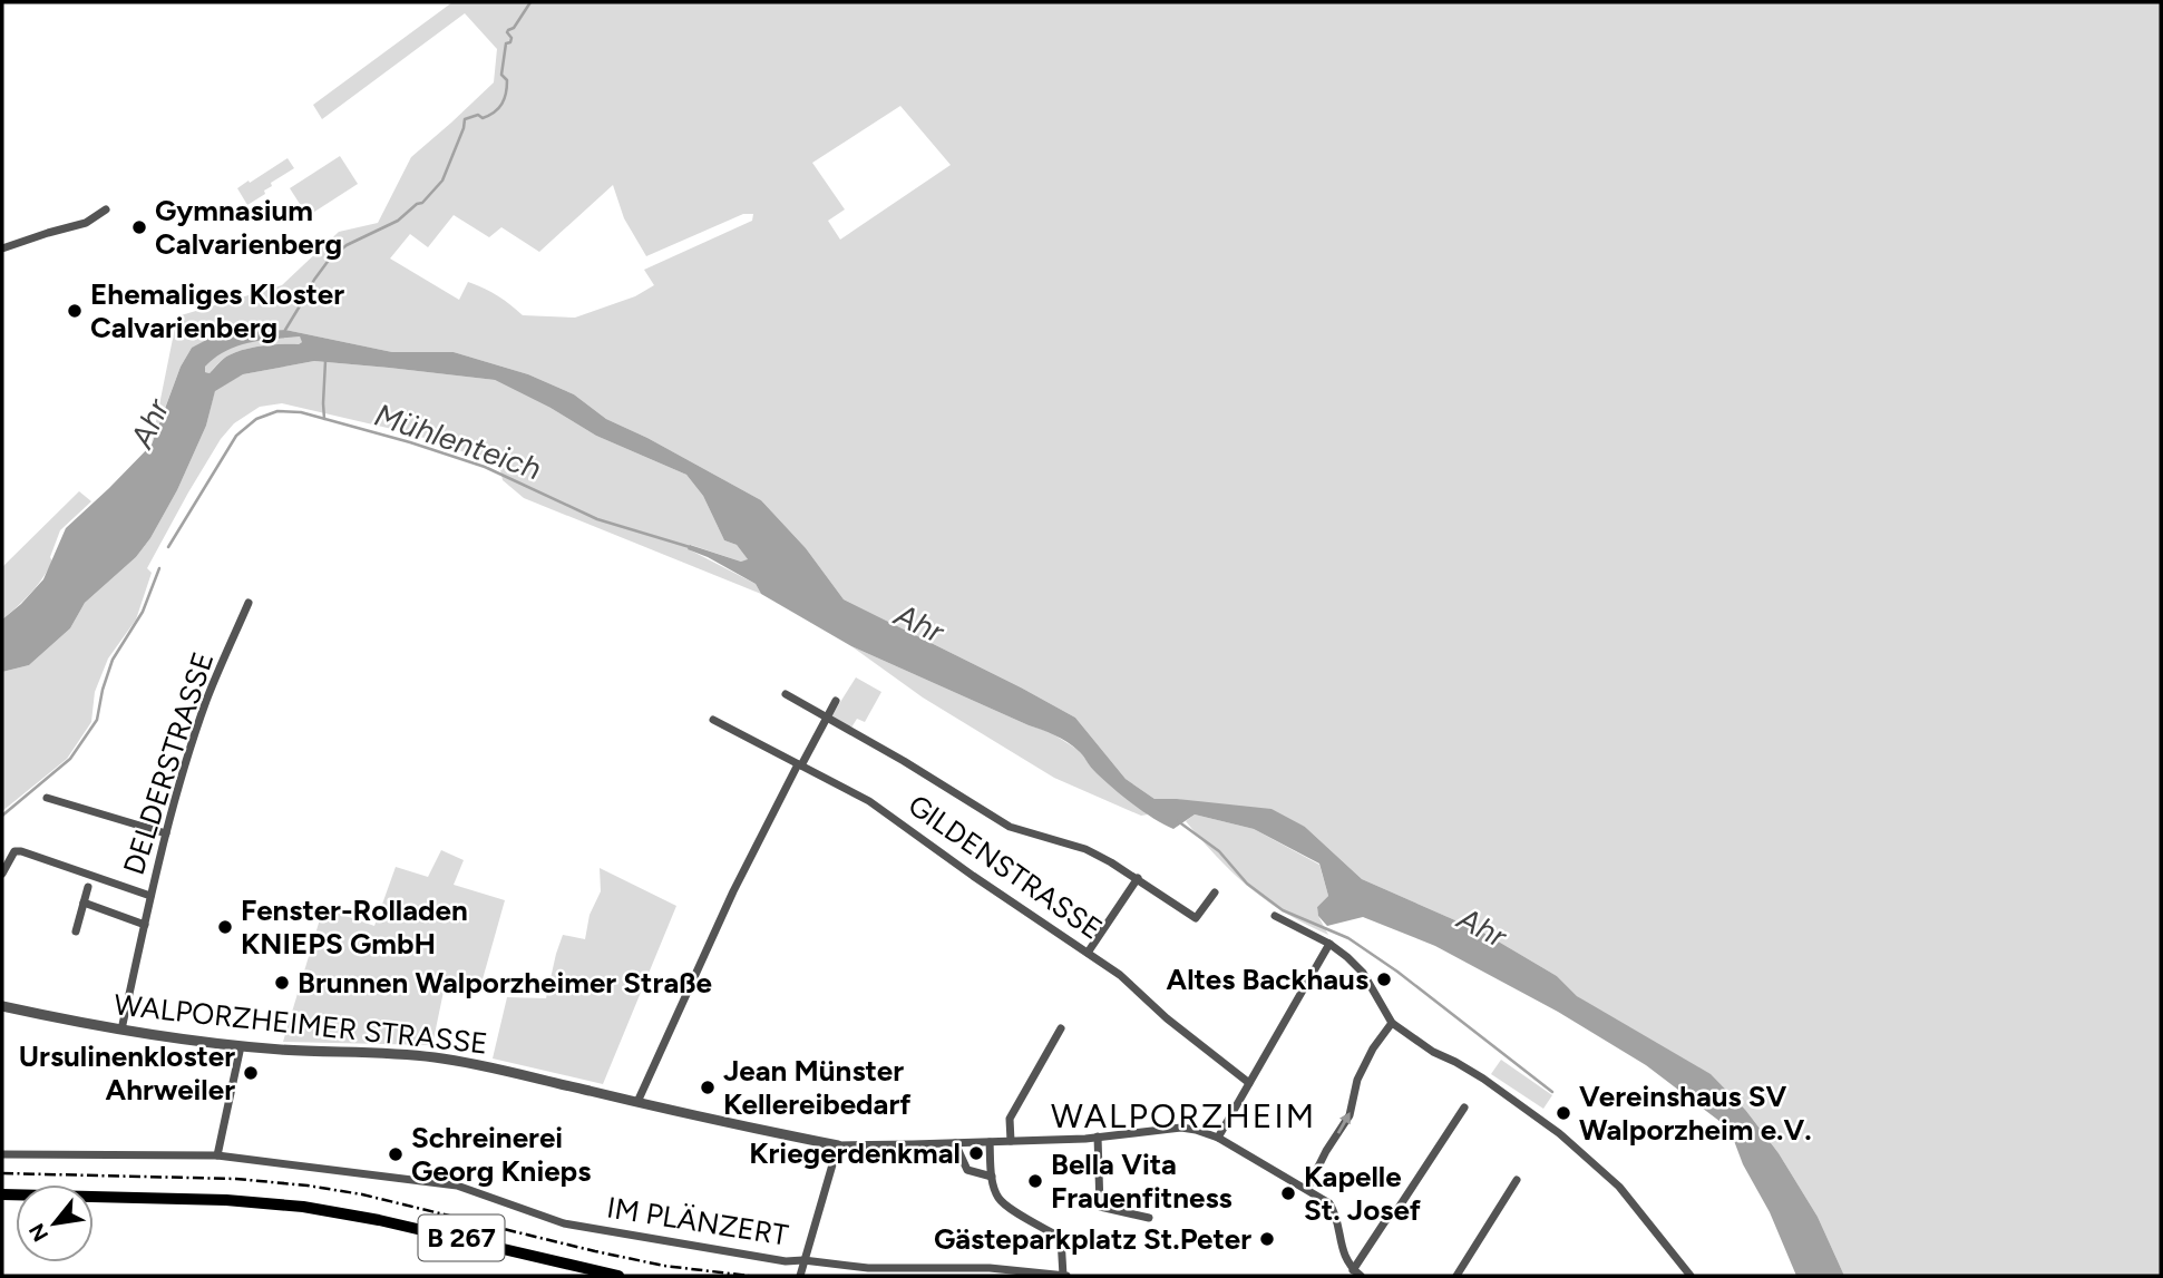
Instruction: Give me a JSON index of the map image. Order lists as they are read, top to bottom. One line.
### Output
{"streets":{"main road":["B 267"],"street":["DELDERSTRASSE","GILDENSTRASSE","WALPORZHEIMER STRASSE","IM PLÄNZERT"]},"crossings":[["DELDERSTRASSE","WALPORZHEIMER STRASSE"]],"districts":["WALPORZHEIM"],"water":["Ahr","Mühlenteich"],"places":["Gymnasium Calvarienberg","Ehemaliges Kloster Calvarienberg","Fenster-Rolladen KNIEPS GmbH","Altes Backhaus","Brunnen Walporzheimer Straße","Ursulinenkloster Ahrweiler","Jean Münster Kellereibedarf","Vereinshaus SV Walporzheim e.V.","Kriegerdenkmal","Schreinerei Georg Knieps","Bella Vita Frauenfitness","Kapelle St. Josef","Gästeparkplatz St.Peter"],"north":"bottom left"}
